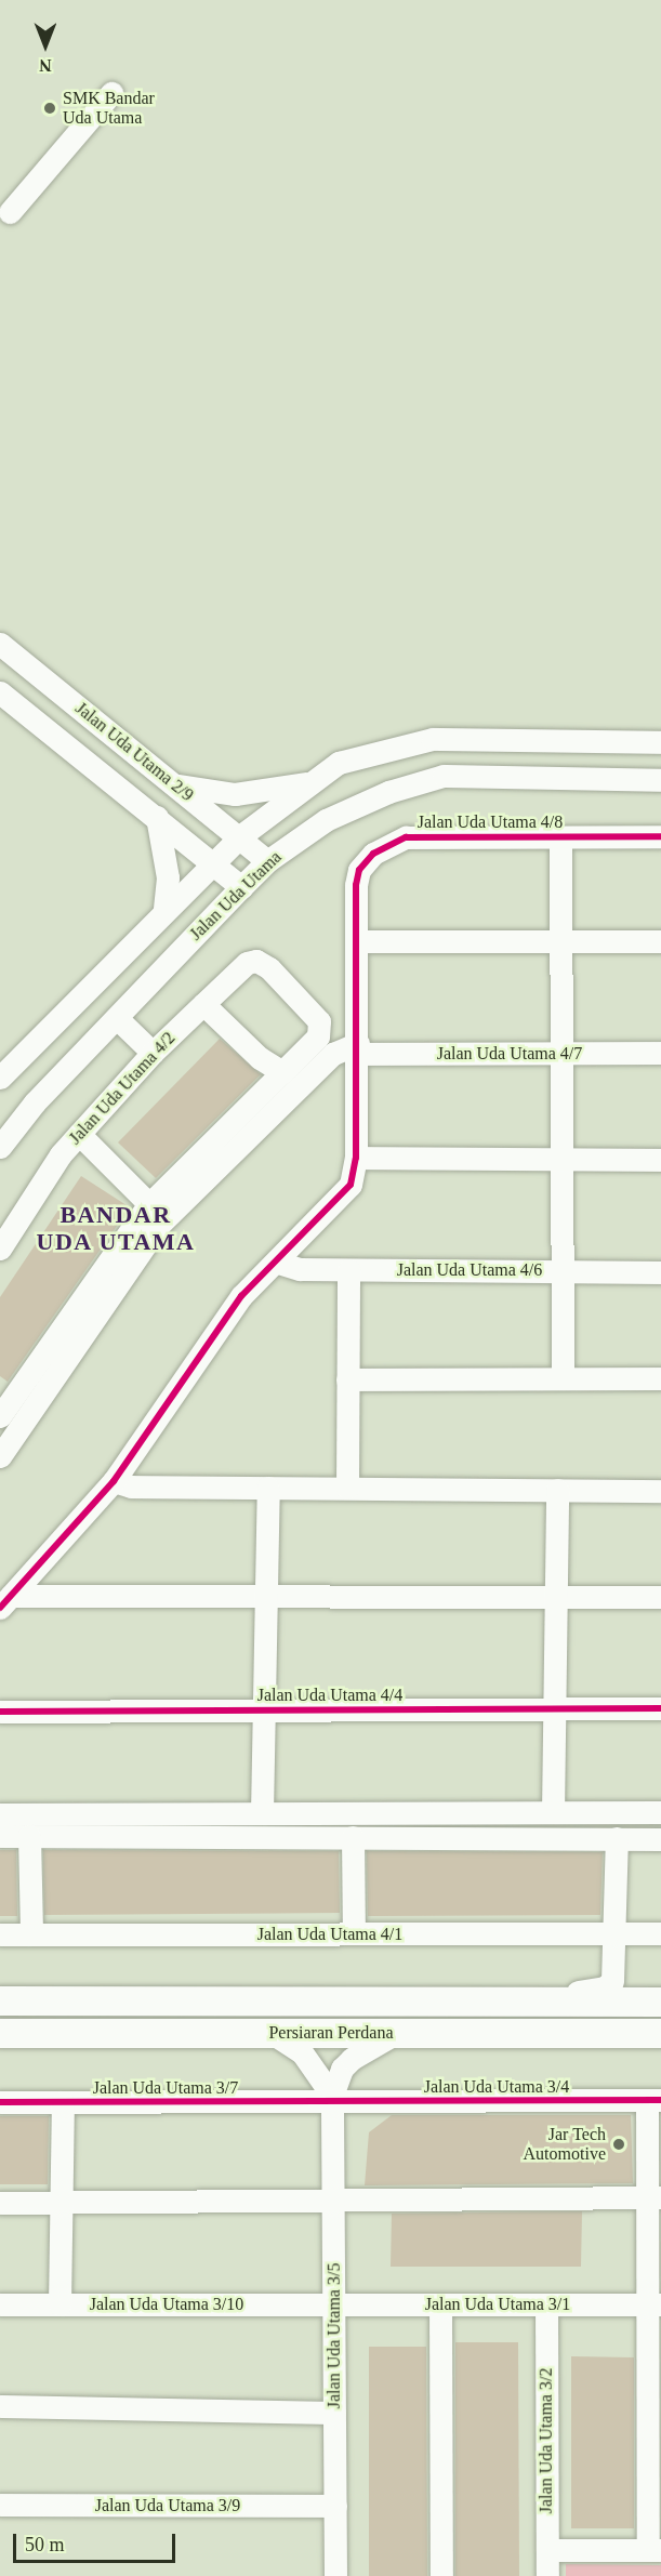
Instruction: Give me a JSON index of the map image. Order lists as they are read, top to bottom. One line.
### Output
{"streets":{"main road":["Persiaran Perdana"],"street":["Jalan Uda Utama 2/9","Jalan Uda Utama 4/8","Jalan Uda Utama","Jalan Uda Utama 4/7","Jalan Uda Utama 4/2","Jalan Uda Utama 4/6","Jalan Uda Utama 4/4","Jalan Uda Utama 4/1","Jalan Uda Utama 3/4","Jalan Uda Utama 3/7","Jalan Uda Utama 3/10","Jalan Uda Utama 3/1","Jalan Uda Utama 3/5","Jalan Uda Utama 3/2","Jalan Uda Utama 3/9"]},"crossings":[["Jalan Uda Utama 2/9","Jalan Uda Utama"],["Jalan Uda Utama 4/8","Jalan Uda Utama 4/7"],["Jalan Uda Utama 4/8","Jalan Uda Utama 4/6"],["Jalan Uda Utama 3/4","Jalan Uda Utama 3/7"],["Jalan Uda Utama 3/4","Jalan Uda Utama 3/5"],["Jalan Uda Utama 3/7","Jalan Uda Utama 3/5"],["Jalan Uda Utama 3/10","Jalan Uda Utama 3/1"],["Jalan Uda Utama 3/10","Jalan Uda Utama 3/5"],["Jalan Uda Utama 3/1","Jalan Uda Utama 3/5"],["Jalan Uda Utama 3/1","Jalan Uda Utama 3/2"],["Jalan Uda Utama 3/5","Jalan Uda Utama 3/9"]],"districts":["BANDAR UDA UTAMA"],"places":["SMK Bandar Uda Utama","Jar Tech Automotive"],"scale_bar":"50 m","north":"bottom"}
